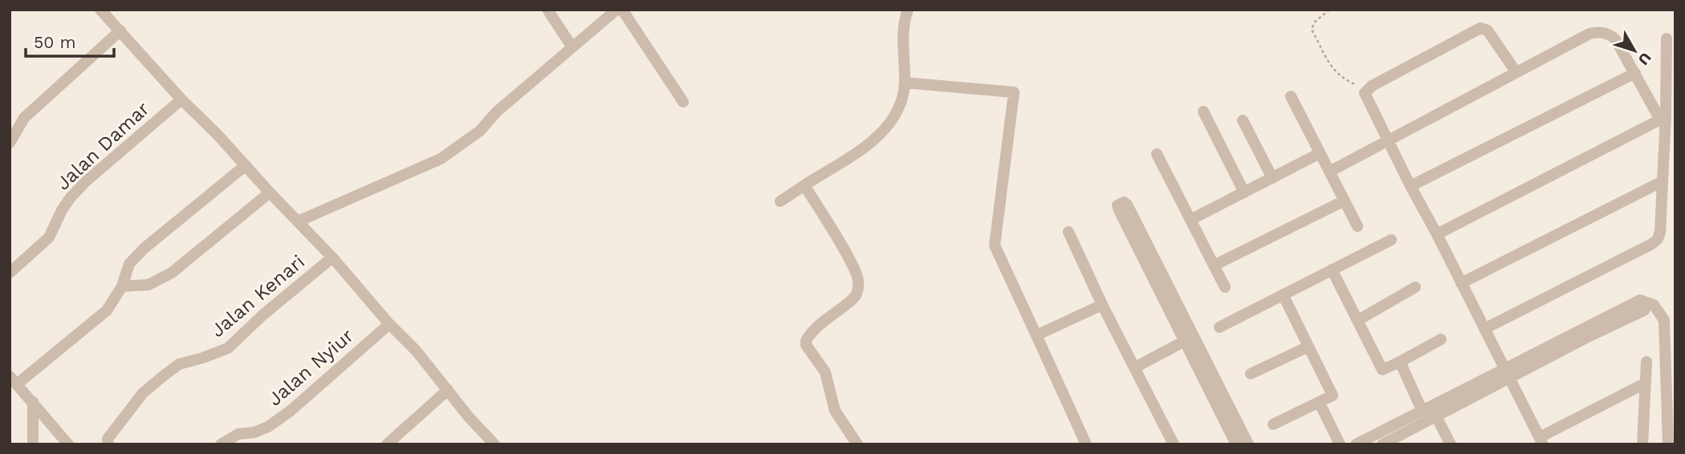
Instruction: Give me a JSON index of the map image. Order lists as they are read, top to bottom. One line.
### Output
{"streets":{"street":["Jalan Damar","Jalan Kenari","Jalan Nyiur"]},"scale_bar":"50 m","north":"bottom right"}
